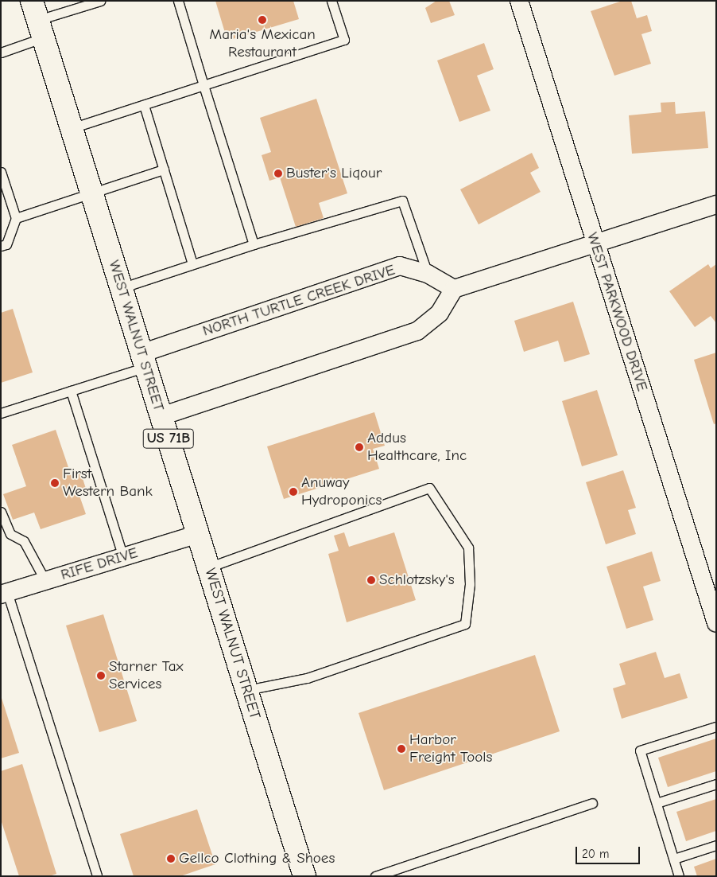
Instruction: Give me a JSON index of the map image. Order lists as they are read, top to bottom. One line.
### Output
{"streets":{"main road":["WEST WALNUT STREET","US 71B"],"street":["NORTH TURTLE CREEK DRIVE","WEST PARKWOOD DRIVE","RIFE DRIVE"]},"crossings":[["NORTH TURTLE CREEK DRIVE","WEST WALNUT STREET"],["WEST WALNUT STREET","RIFE DRIVE"]],"places":["Maria's Mexican Restaurant","Buster's Liqour","Addus Healthcare, Inc","First Western Bank","Anuway Hydroponics","Schlotzsky's","Starner Tax Services","Harbor Freight Tools","Gellco Clothing & Shoes"],"scale_bar":"20 m"}
